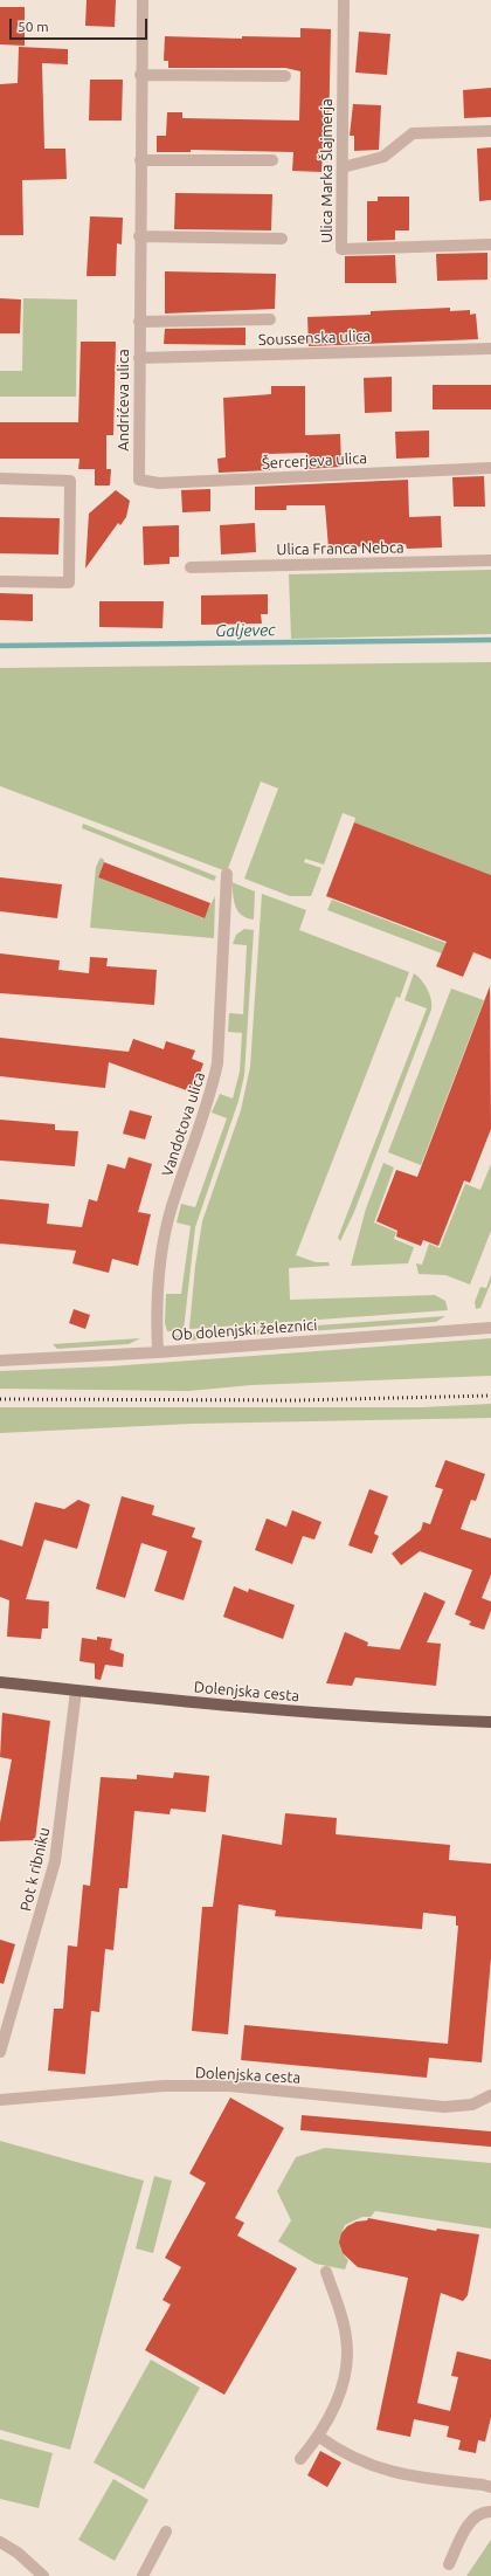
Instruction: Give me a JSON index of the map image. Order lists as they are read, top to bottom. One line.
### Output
{"streets":{"main road":["Dolenjska cesta"],"street":["Ulica Marka Šlajmerja","Soussenska ulica","Andrićeva ulica","Šercerjeva ulica","Ulica Franca Nebca","Vandotova ulica","Ob dolenjski železnici","Pot k ribniku"]},"crossings":[["Soussenska ulica","Andrićeva ulica"],["Andrićeva ulica","Šercerjeva ulica"],["Vandotova ulica","Ob dolenjski železnici"],["Dolenjska cesta","Pot k ribniku"]],"water":["Galjevec"],"scale_bar":"50 m"}
